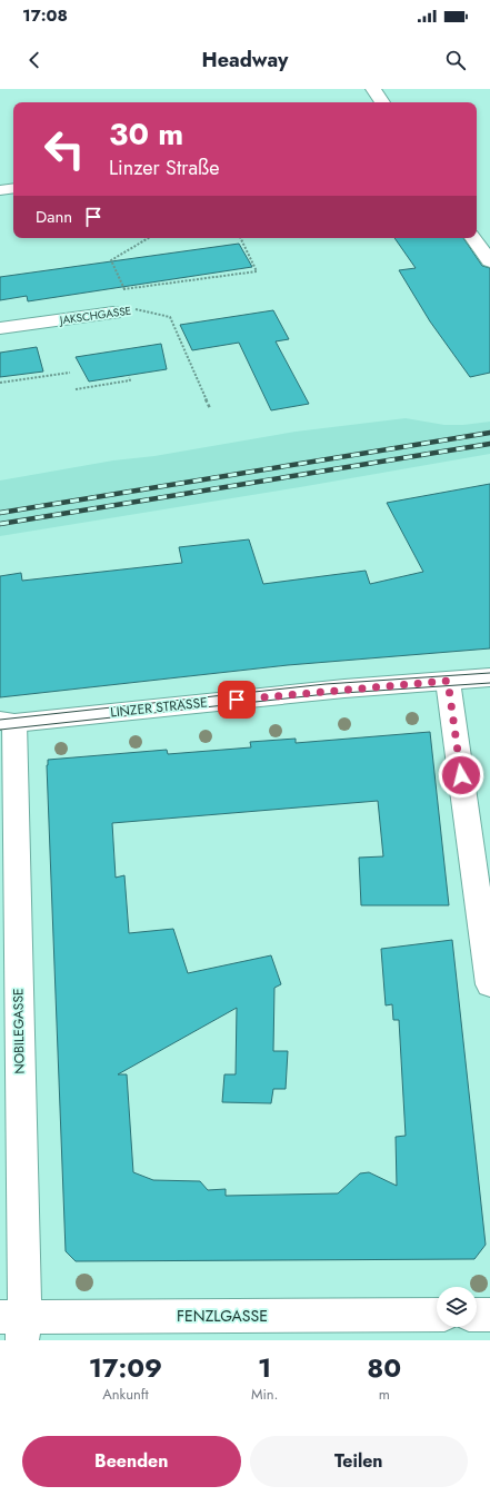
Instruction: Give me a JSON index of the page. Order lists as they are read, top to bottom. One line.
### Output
{"streets":{"street":["JAKSCHGASSE","LINZER STRASSE","NOBILEGASSE","FENZLGASSE"]},"crossings":[["LINZER STRASSE","NOBILEGASSE"],["NOBILEGASSE","FENZLGASSE"]],"page":{"status":"17:08","header":"Headway","turn":["30 m","Linzer Straße"],"then":"Dann","eta":["17:09","Ankunft","1","Min.","80","m"],"buttons":["Beenden","Teilen"]}}
